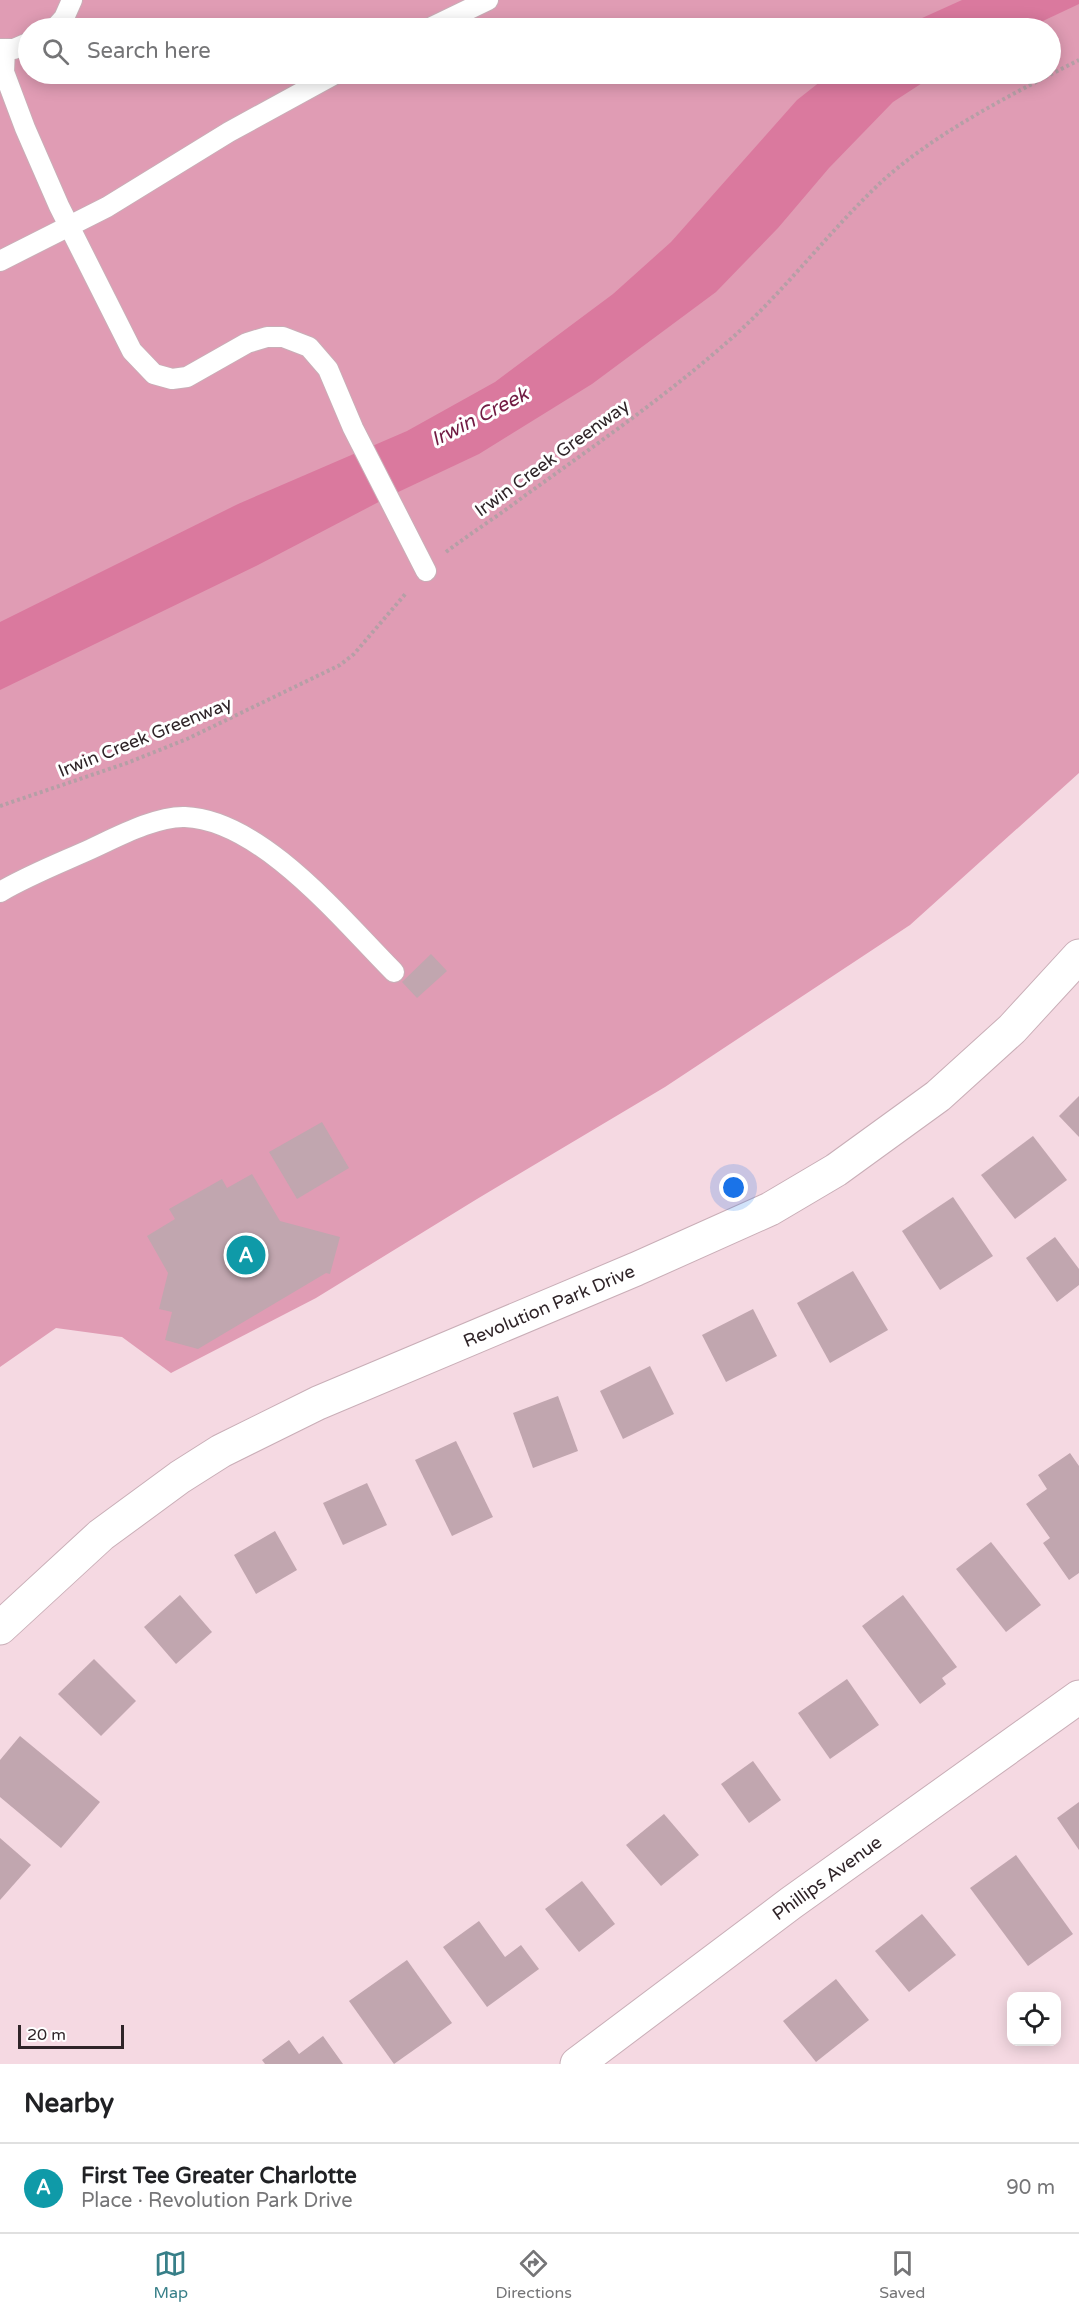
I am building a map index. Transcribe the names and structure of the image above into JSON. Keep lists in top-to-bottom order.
{
  "streets": {
    "street": ["Revolution Park Drive", "Phillips Avenue"],
    "path": ["Irwin Creek Greenway"]
  },
  "water": ["Irwin Creek"],
  "scale_bar": "20 m",
  "page": {
    "search": "Search here",
    "pins": "A",
    "scale": "20 m",
    "heading": "Nearby",
    "list": [
      {
        "mark": "A",
        "name": "First Tee Greater Charlotte",
        "note": "Place · Revolution Park Drive",
        "value": "90 m"
      }
    ],
    "nav": ["Map", "Directions", "Saved"]
  }
}
